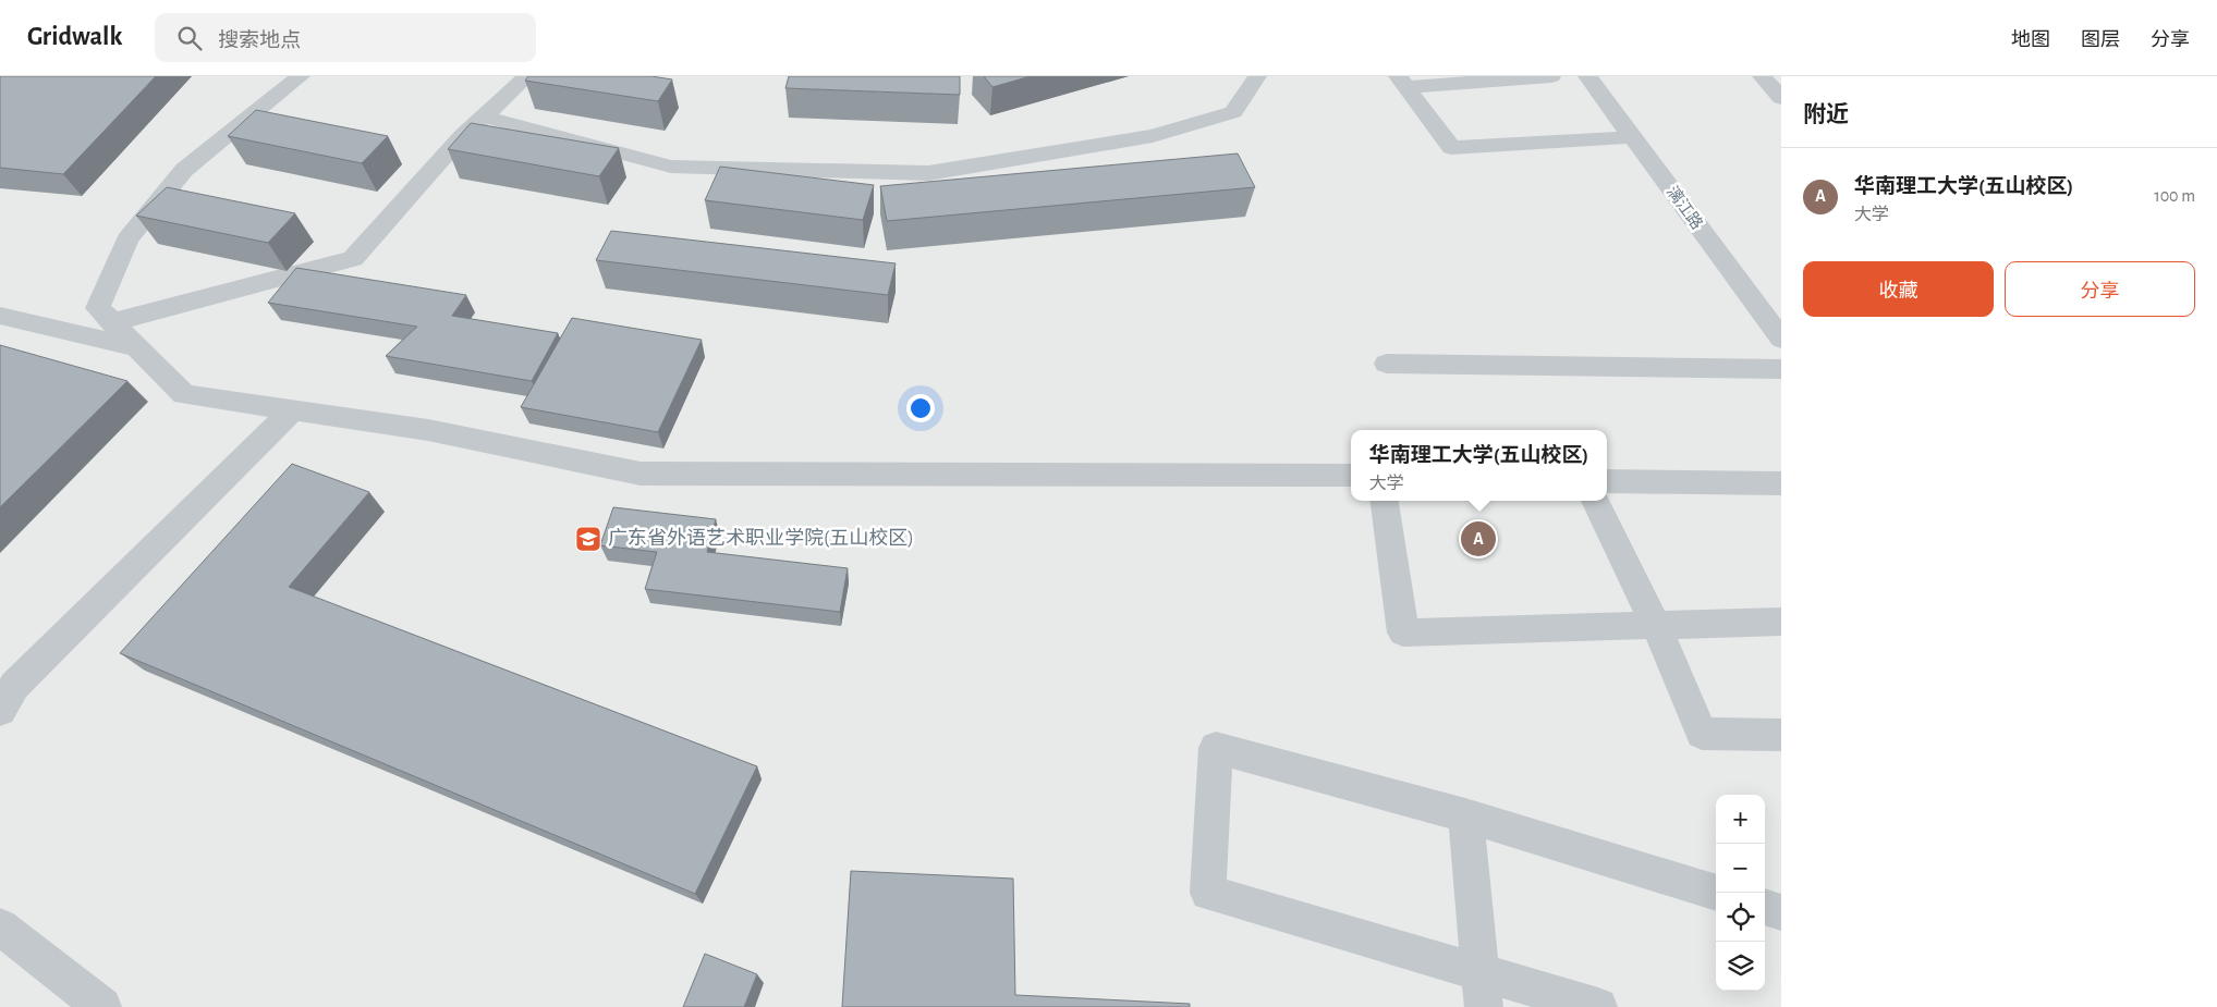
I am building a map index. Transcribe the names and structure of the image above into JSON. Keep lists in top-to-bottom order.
{
  "streets": {
    "street": ["漓江路"]
  },
  "places": {
    "school or university": ["广东省外语艺术职业学院(五山校区)"]
  },
  "page": {
    "header": "Gridwalk",
    "search": "搜索地点",
    "nav": ["地图", "图层", "分享"],
    "heading": "附近",
    "list": [
      {
        "mark": "A",
        "name": "华南理工大学(五山校区)",
        "note": "大学",
        "value": "100 m"
      }
    ],
    "buttons": ["收藏", "分享"],
    "popup": ["华南理工大学(五山校区)", "大学"],
    "pins": "A",
    "map_buttons": ["+", "−"]
  }
}
